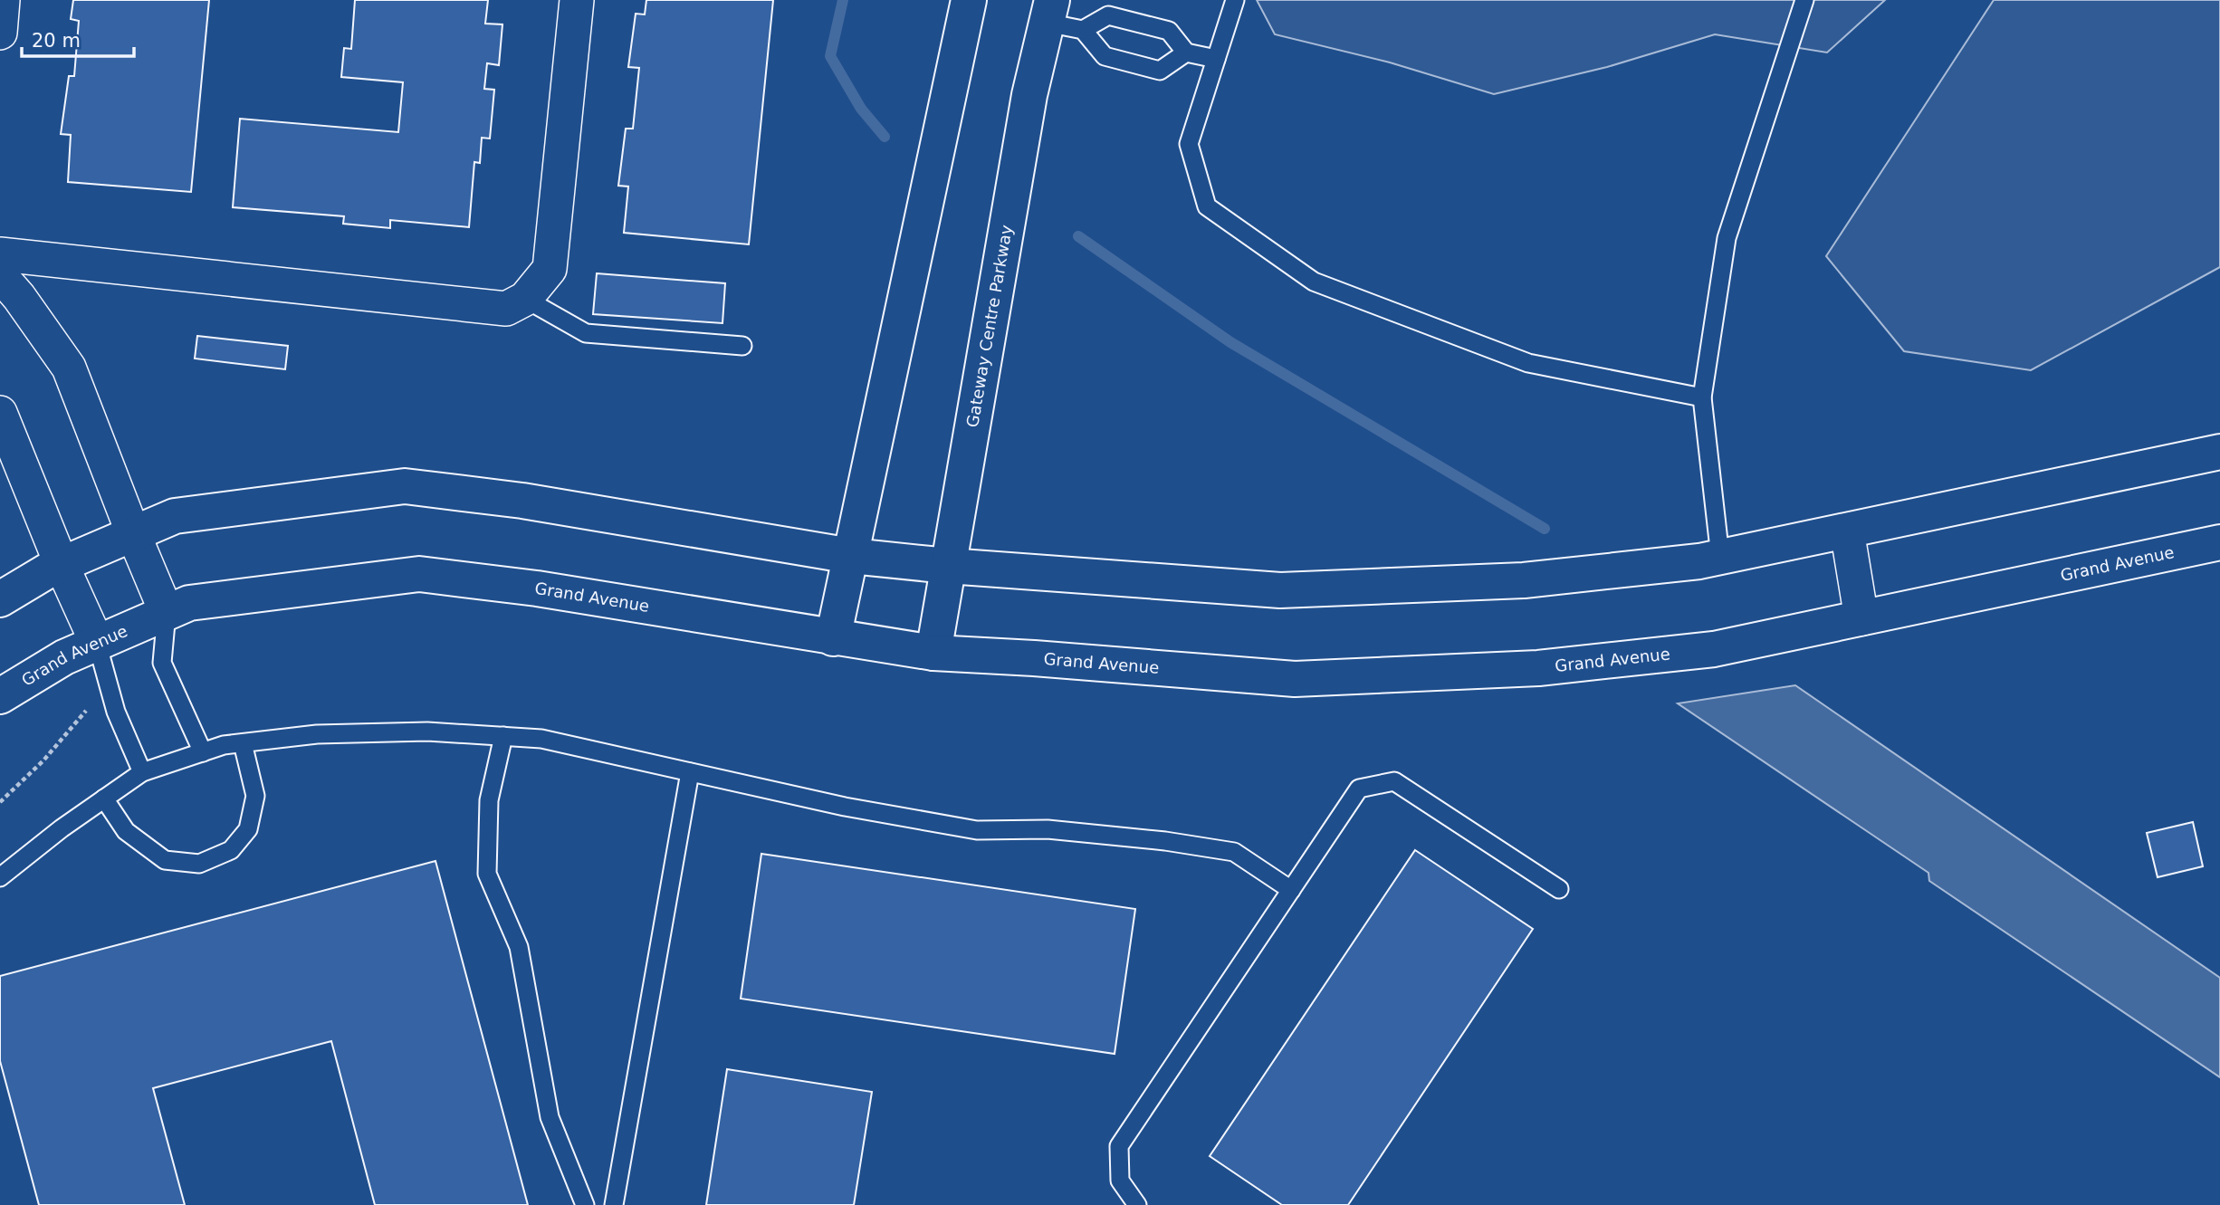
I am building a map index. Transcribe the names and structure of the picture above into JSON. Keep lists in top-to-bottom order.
{
  "streets": {
    "street": ["Gateway Centre Parkway", "Grand Avenue"]
  },
  "crossings": [
    ["Gateway Centre Parkway", "Grand Avenue"]
  ],
  "scale_bar": "20 m"
}
